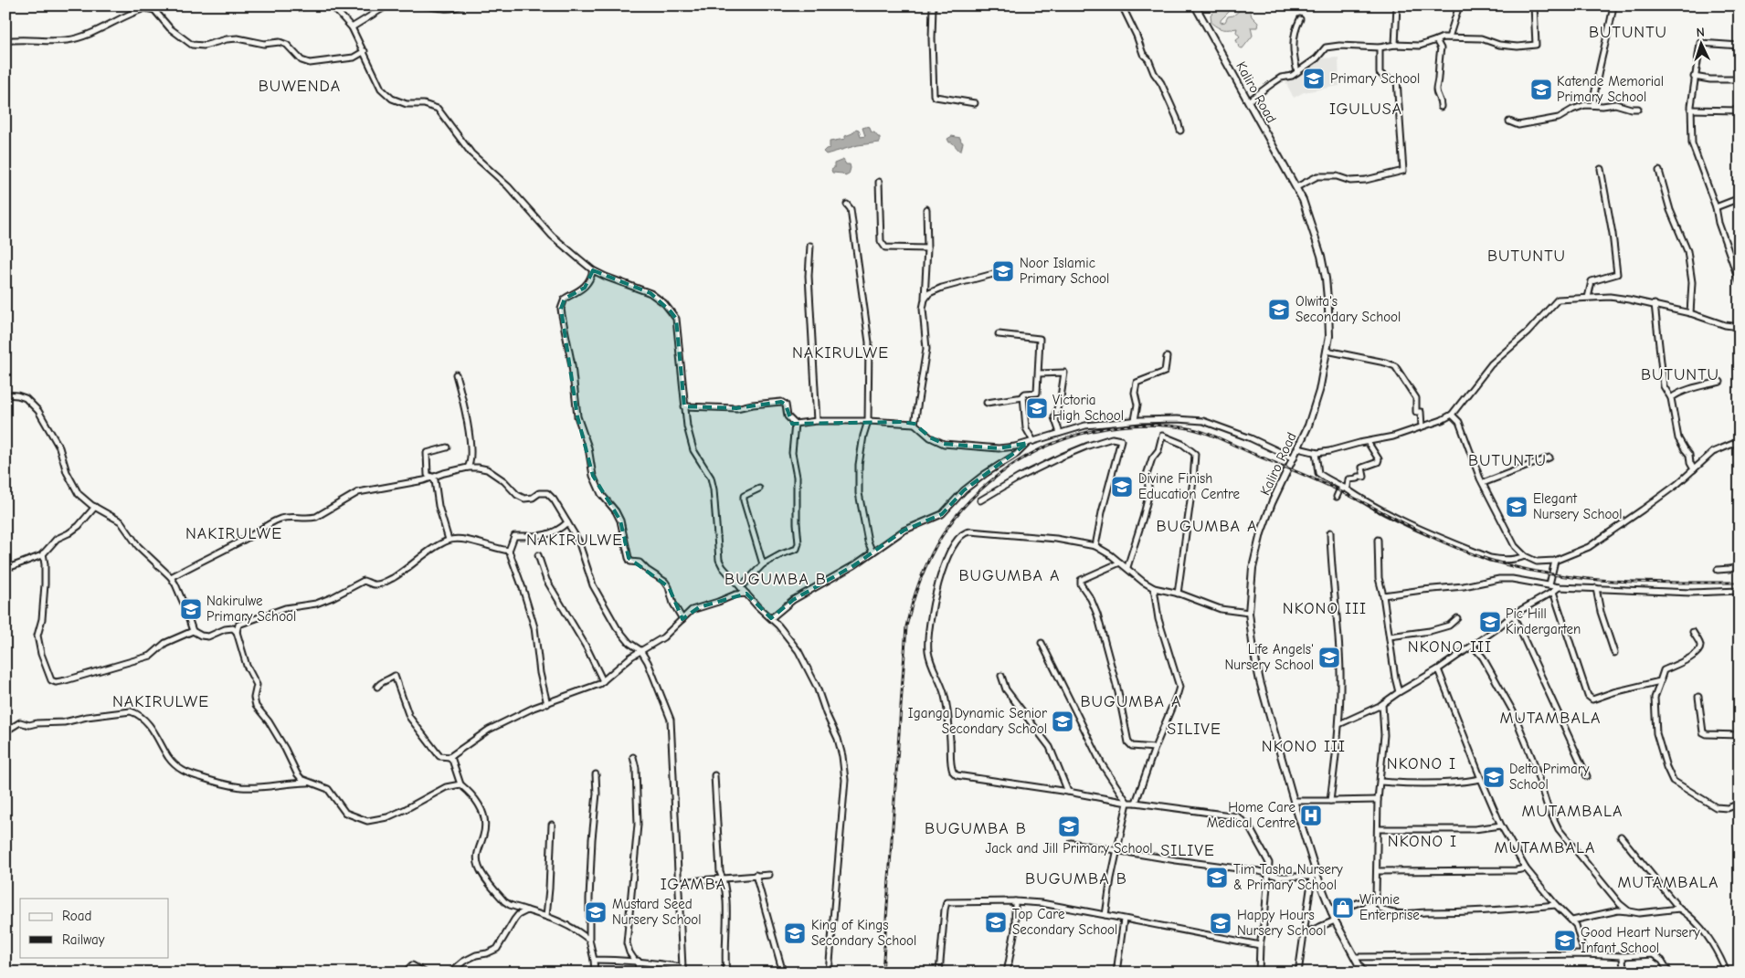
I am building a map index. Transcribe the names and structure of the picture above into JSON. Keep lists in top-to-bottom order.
{
  "streets": {
    "main road": ["Kaliro Road"]
  },
  "districts": [
    "BUTUNTU",
    "BUWENDA",
    "IGULUSA",
    "BUTUNTU",
    "NAKIRULWE",
    "BUTUNTU",
    "BUTUNTU",
    "BUGUMBA A",
    "NAKIRULWE",
    "NAKIRULWE",
    "BUGUMBA A",
    "BUGUMBA B",
    "NKONO III",
    "NKONO III",
    "NAKIRULWE",
    "BUGUMBA A",
    "MUTAMBALA",
    "SILIVE",
    "NKONO III",
    "NKONO I",
    "MUTAMBALA",
    "BUGUMBA B",
    "NKONO I",
    "MUTAMBALA",
    "SILIVE",
    "BUGUMBA B",
    "MUTAMBALA",
    "IGAMBA"
  ],
  "places": {
    "school or university": [
      "Primary School",
      "Katende Memorial Primary School",
      "Noor Islamic Primary School",
      "Olwita's Secondary School",
      "Victoria High School",
      "Divine Finish Education Centre",
      "Elegant Nursery School",
      "Nakirulwe Primary School",
      "Pic Hill Kindergarten",
      "Life Angels' Nursery School",
      "Iganga Dynamic Senior Secondary School",
      "Delta Primary School",
      "Jack and Jill Primary School",
      "Tim Tasha Nursery & Primary School",
      "Mustard Seed Nursery School",
      "Top Care Secondary School",
      "Happy Hours Nursery School",
      "King of Kings Secondary School",
      "Good Heart Nursery Infant School"
    ],
    "hospital": ["Home Care Medical Centre"],
    "shop": ["Winnie Enterprise"]
  },
  "legend": ["Road", "Railway"],
  "north": "top"
}
